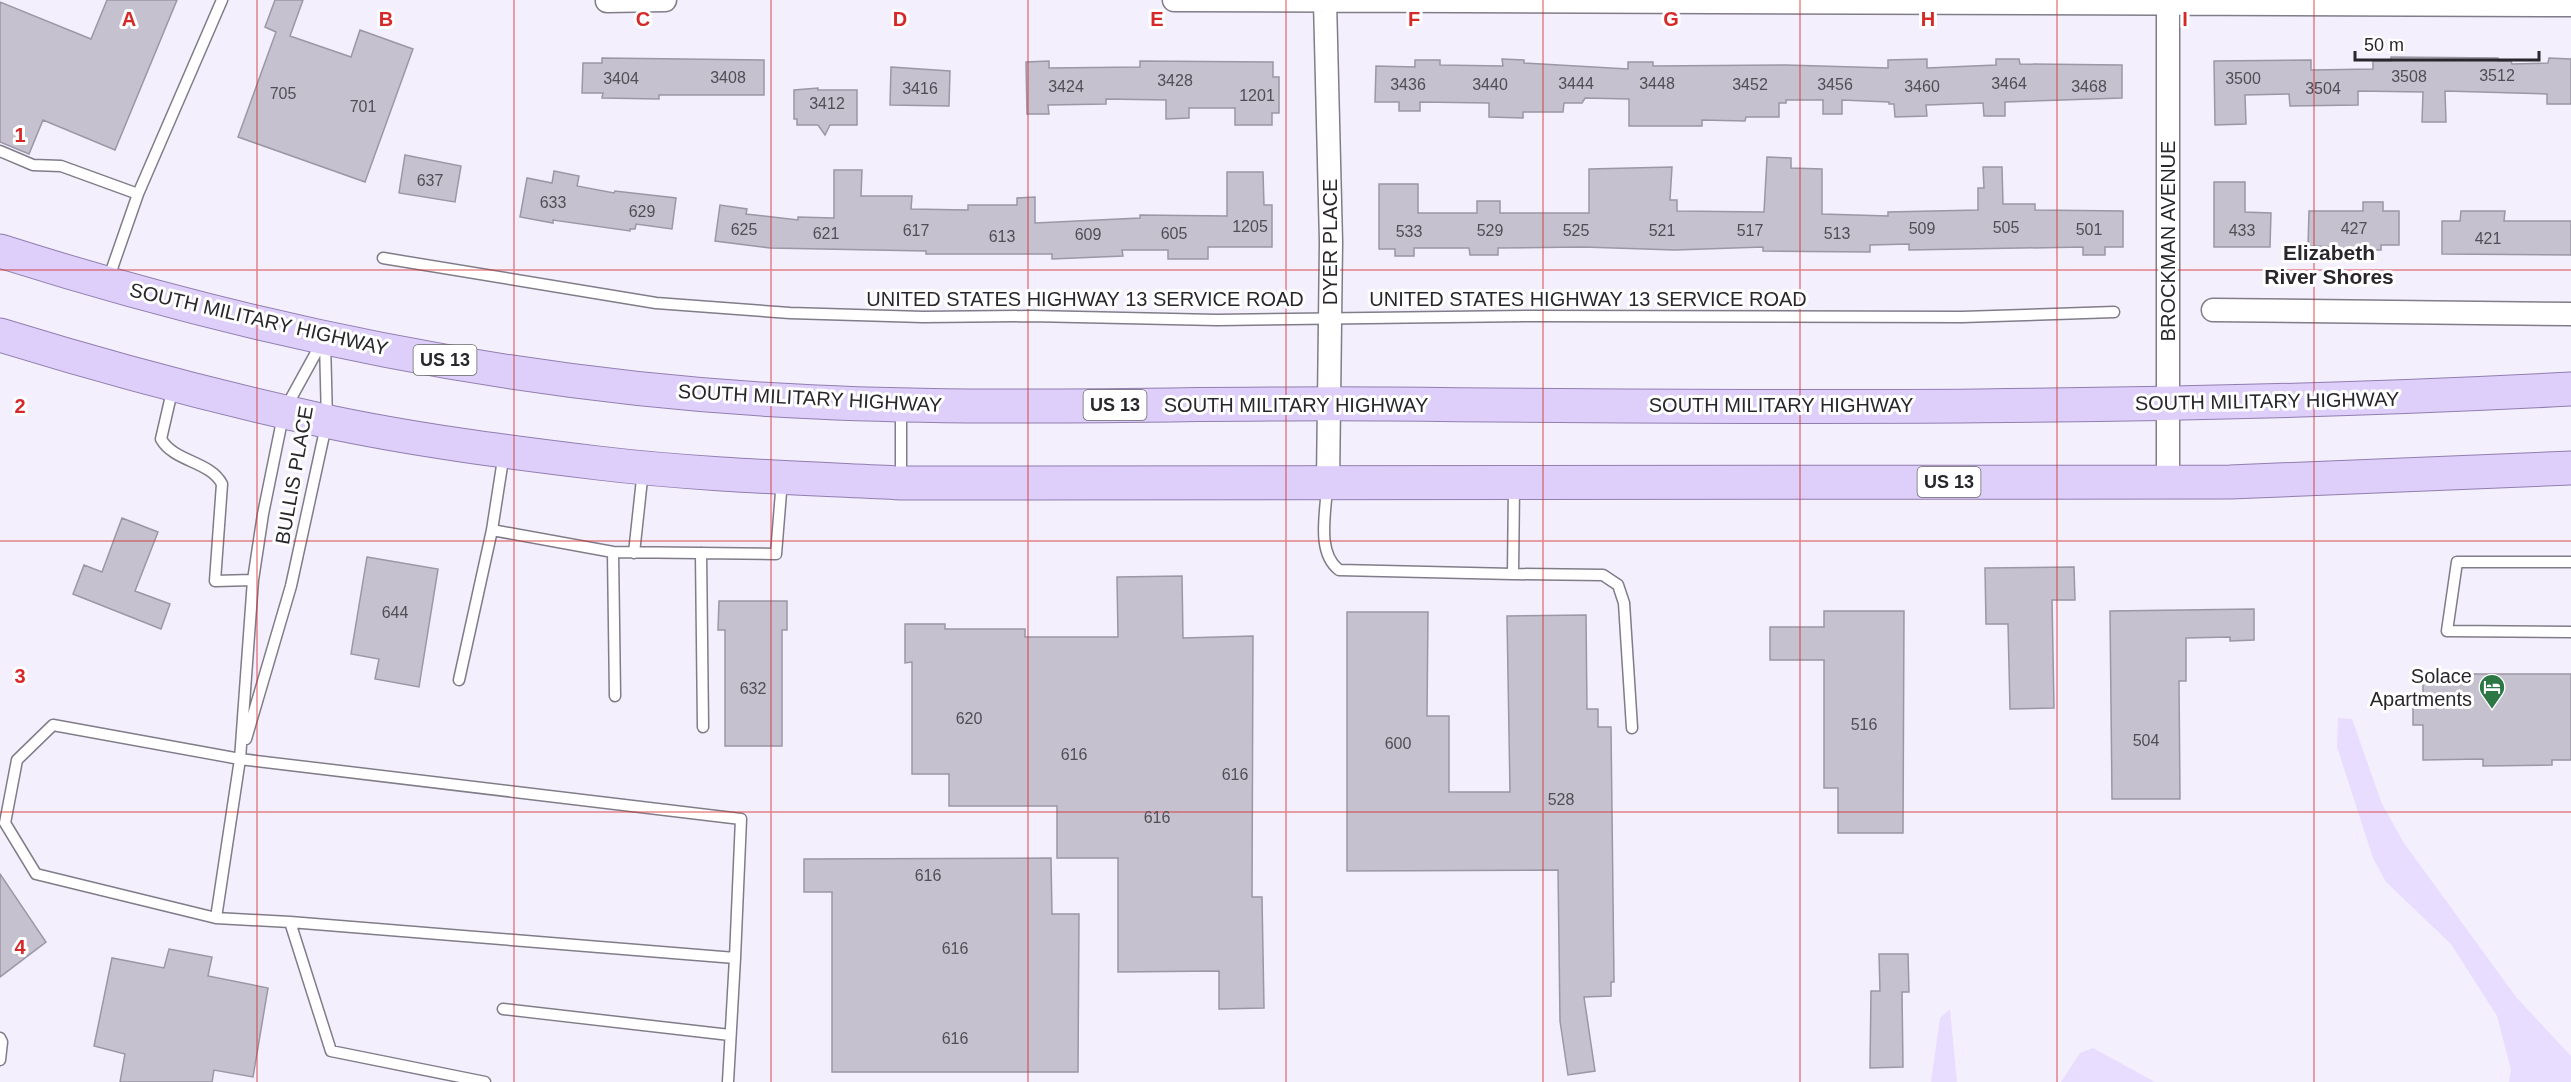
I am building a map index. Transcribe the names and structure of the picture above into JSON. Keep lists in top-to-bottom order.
{
  "streets": {
    "main road": ["SOUTH MILITARY HIGHWAY", "US 13"],
    "street": ["BROCKMAN AVENUE", "DYER PLACE"],
    "lane": ["UNITED STATES HIGHWAY 13 SERVICE ROAD", "BULLIS PLACE"]
  },
  "crossings": [
    ["BROCKMAN AVENUE", "SOUTH MILITARY HIGHWAY"],
    ["BROCKMAN AVENUE", "US 13"],
    ["DYER PLACE", "UNITED STATES HIGHWAY 13 SERVICE ROAD"],
    ["DYER PLACE", "SOUTH MILITARY HIGHWAY"],
    ["DYER PLACE", "US 13"],
    ["SOUTH MILITARY HIGHWAY", "BULLIS PLACE"],
    ["US 13", "BULLIS PLACE"]
  ],
  "districts": ["Elizabeth River Shores"],
  "places": {
    "hotel": ["Solace Apartments"]
  },
  "house_numbers": [
    "3512",
    "3508",
    "3408",
    "3404",
    "3500",
    "3428",
    "3444",
    "3448",
    "3464",
    "3436",
    "3440",
    "3452",
    "3456",
    "3424",
    "3460",
    "3468",
    "3416",
    "3504",
    "705",
    "1201",
    "3412",
    "701",
    "637",
    "633",
    "629",
    "1205",
    "505",
    "509",
    "427",
    "625",
    "501",
    "617",
    "529",
    "525",
    "521",
    "517",
    "433",
    "533",
    "621",
    "605",
    "513",
    "609",
    "613",
    "421",
    "644",
    "632",
    "620",
    "516",
    "504",
    "600",
    "616",
    "616",
    "528",
    "616",
    "616",
    "616",
    "616"
  ],
  "scale_bar": "50 m",
  "grid": {
    "columns": [
      "A",
      "B",
      "C",
      "D",
      "E",
      "F",
      "G",
      "H",
      "I"
    ],
    "rows": [
      "1",
      "2",
      "3",
      "4"
    ]
  }
}
